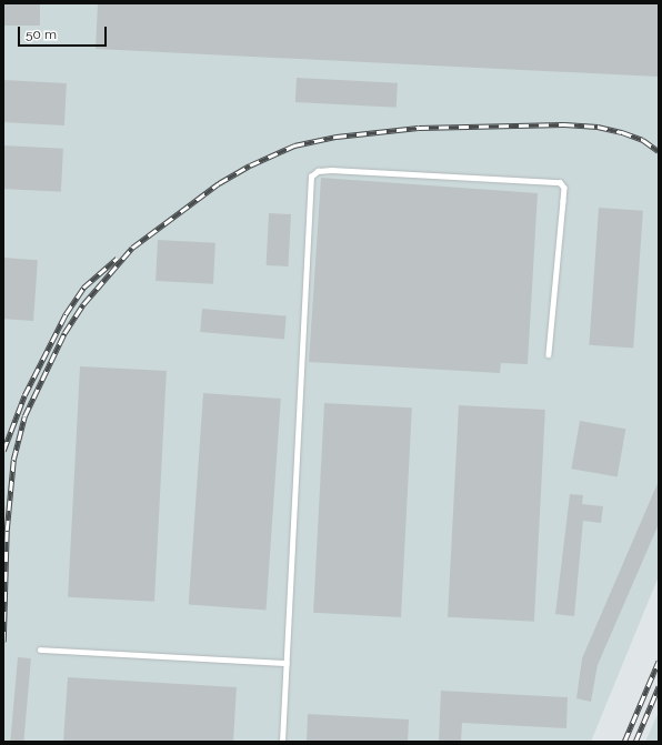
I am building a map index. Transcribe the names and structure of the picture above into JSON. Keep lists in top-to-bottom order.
{
  "scale_bar": "50 m"
}
